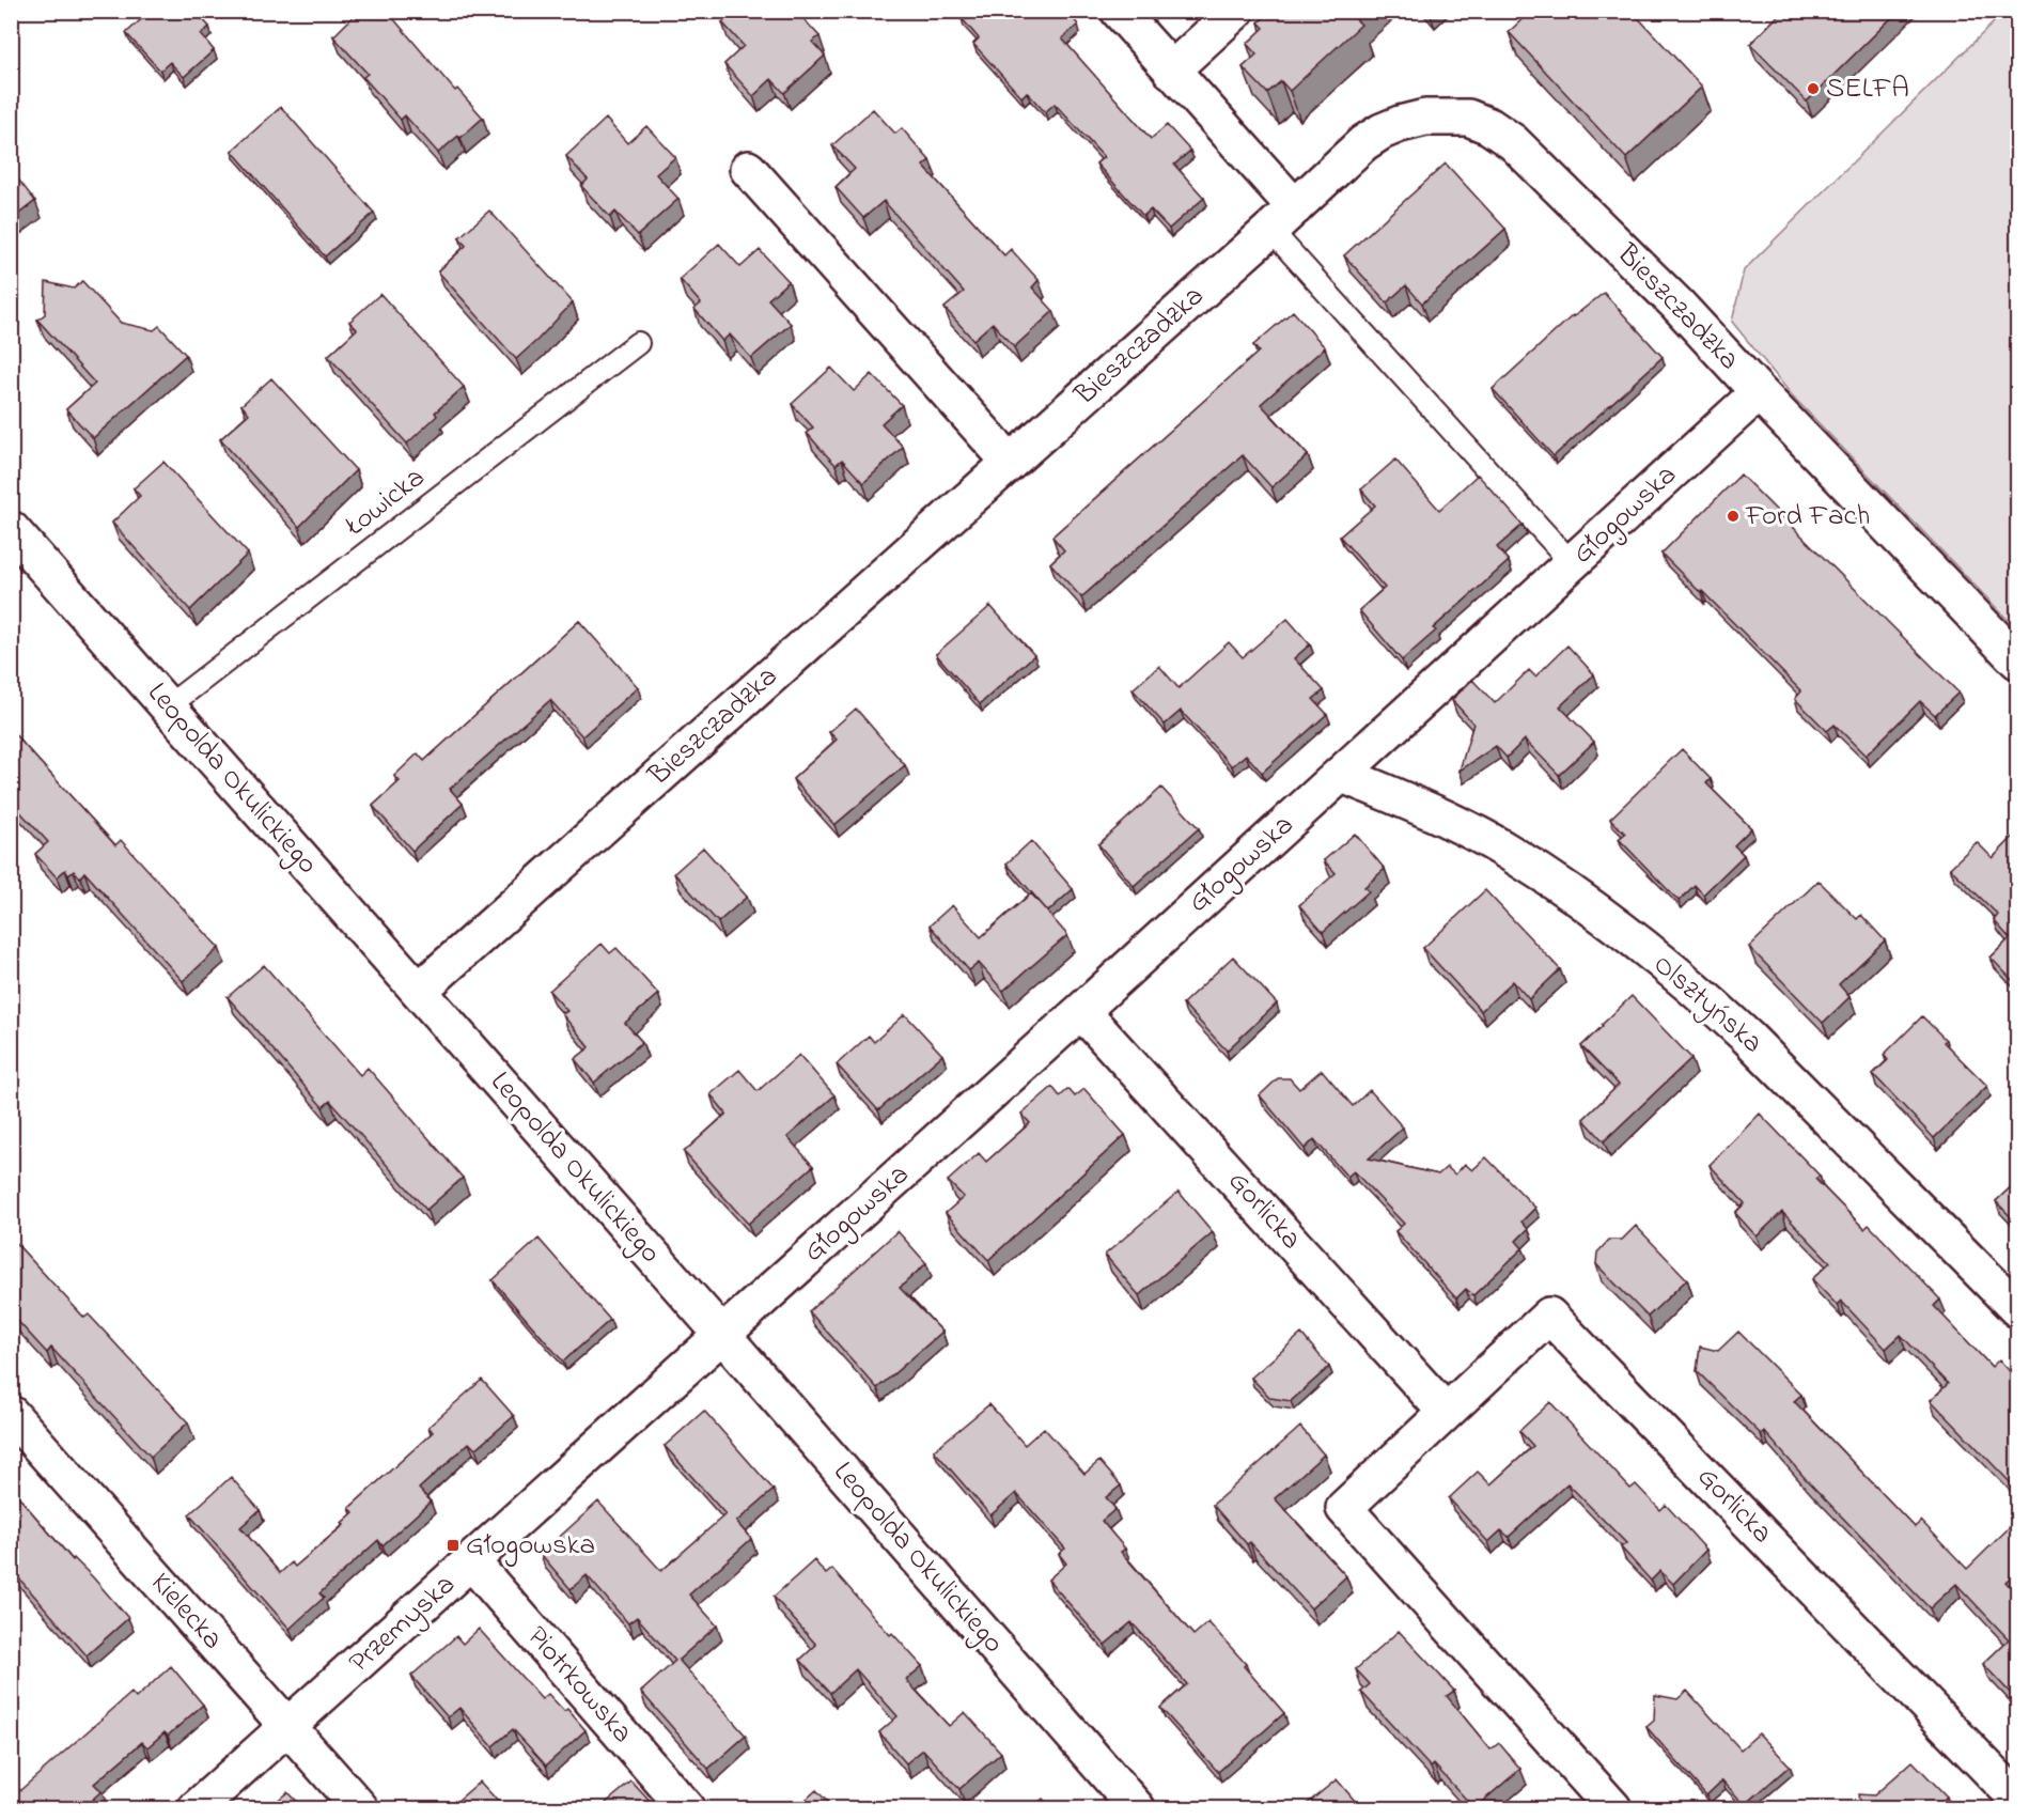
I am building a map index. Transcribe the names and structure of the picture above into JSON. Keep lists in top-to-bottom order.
{
  "streets": {
    "street": [
      "Bieszczadzka",
      "Głogowska",
      "Leopolda Okulickiego",
      "Olsztyńska",
      "Gorlicka",
      "Kielecka",
      "Przemyska",
      "Piotrkowska"
    ],
    "lane": ["Łowicka"]
  },
  "crossings": [
    ["Bieszczadzka", "Głogowska"],
    ["Bieszczadzka", "Leopolda Okulickiego"],
    ["Łowicka", "Leopolda Okulickiego"],
    ["Głogowska", "Leopolda Okulickiego"],
    ["Głogowska", "Olsztyńska"],
    ["Głogowska", "Gorlicka"],
    ["Głogowska", "Przemyska"],
    ["Leopolda Okulickiego", "Przemyska"],
    ["Kielecka", "Przemyska"],
    ["Przemyska", "Piotrkowska"]
  ],
  "places": {
    "other": ["SELFA", "Ford Fach"],
    "transit": ["Głogowska"]
  }
}
